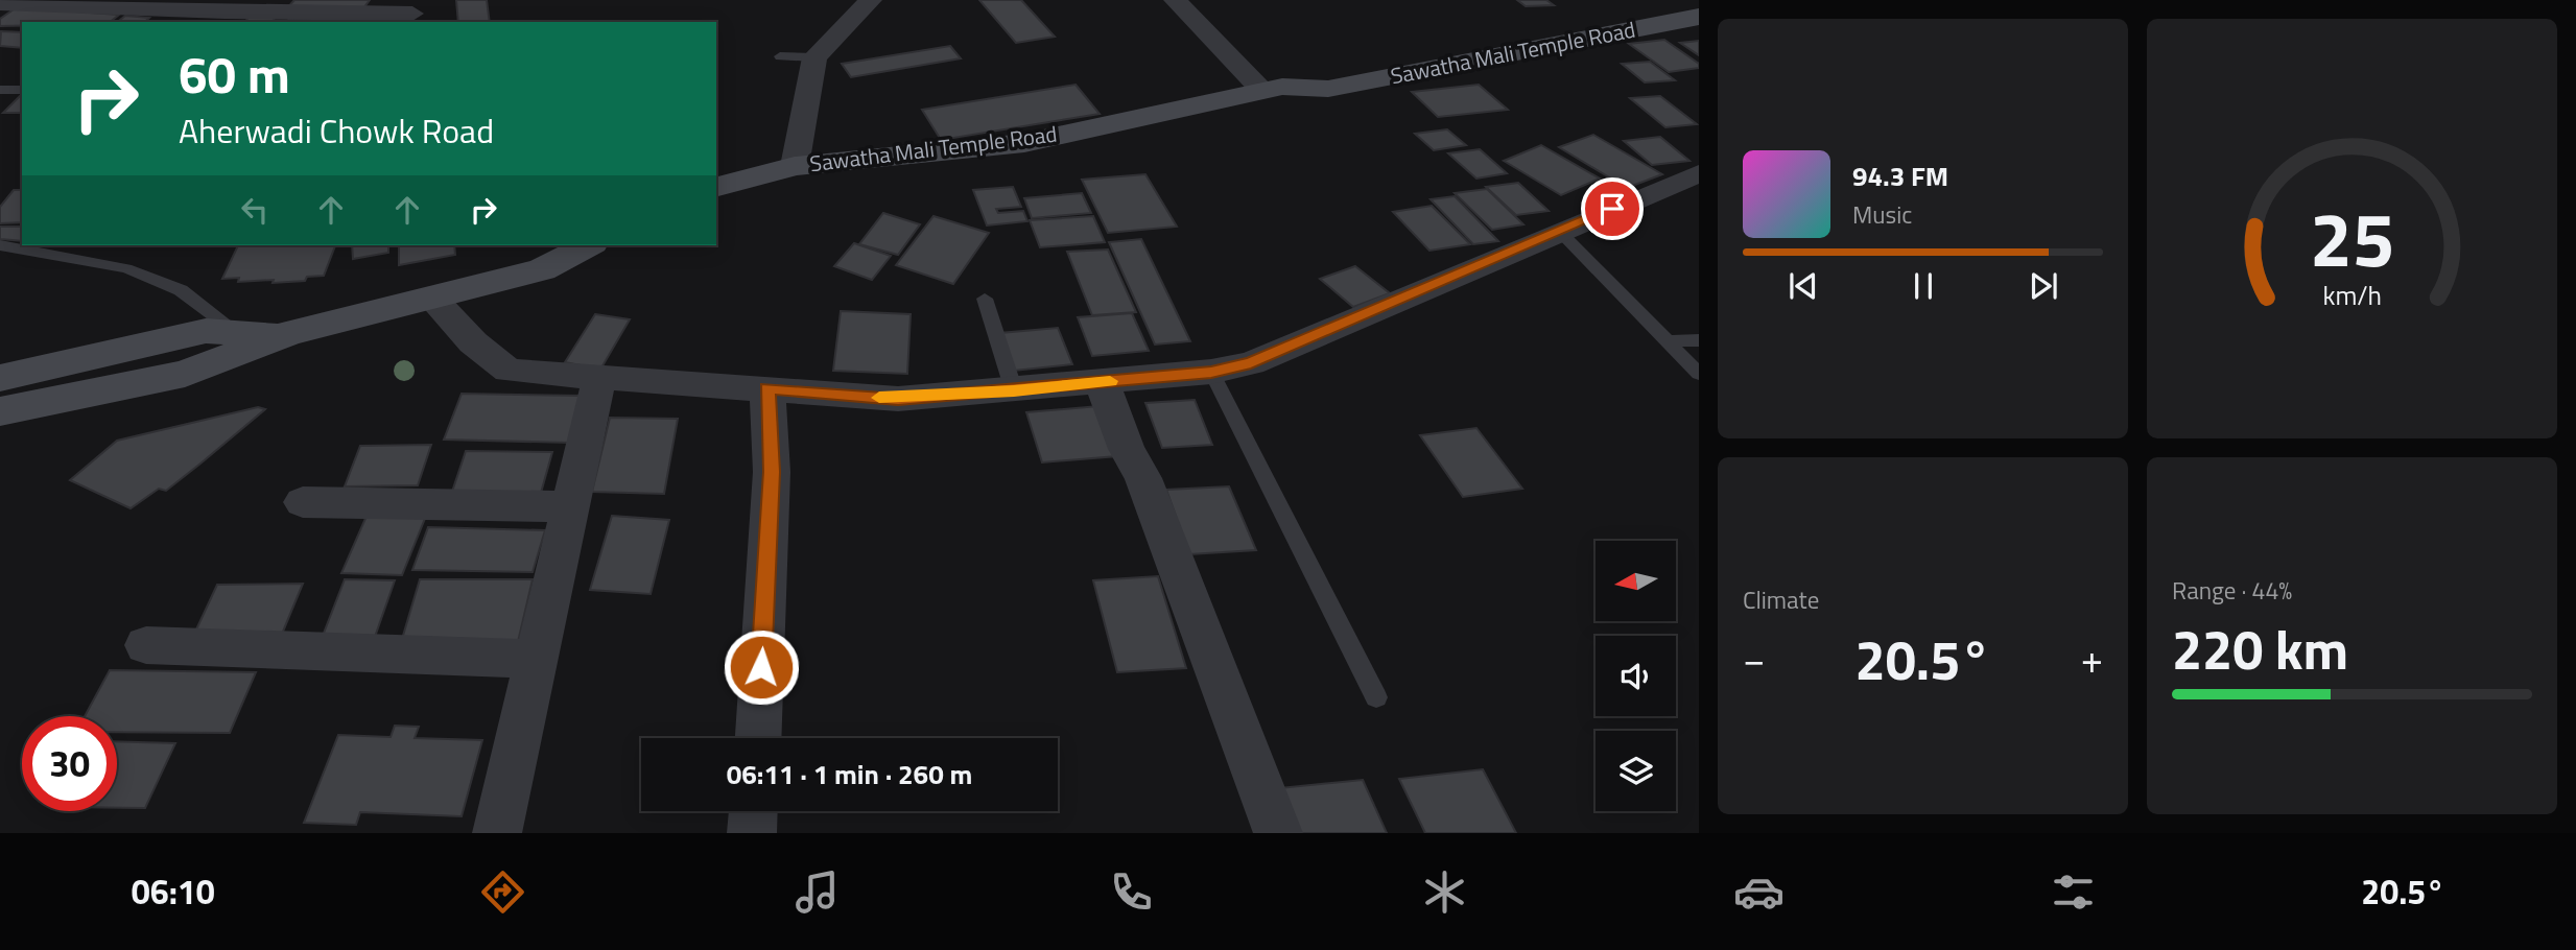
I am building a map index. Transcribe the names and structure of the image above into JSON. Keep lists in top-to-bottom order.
{
  "streets": {
    "street": ["Sawatha Mali Temple Road"]
  },
  "north": "left",
  "page": {
    "turn": ["60 m", "Aherwadi Chowk Road"],
    "song": ["94.3 FM", "Music"],
    "tile": [
      "Climate",
      ["Range · 44%", "220 km"]
    ],
    "heat": ["−", "20.5°", "+"],
    "limit": "30",
    "trip": "06:11 · 1 min · 260 m",
    "tabs": ["06:10", "20.5°"],
    "gauge": ["25", "km/h"]
  }
}
